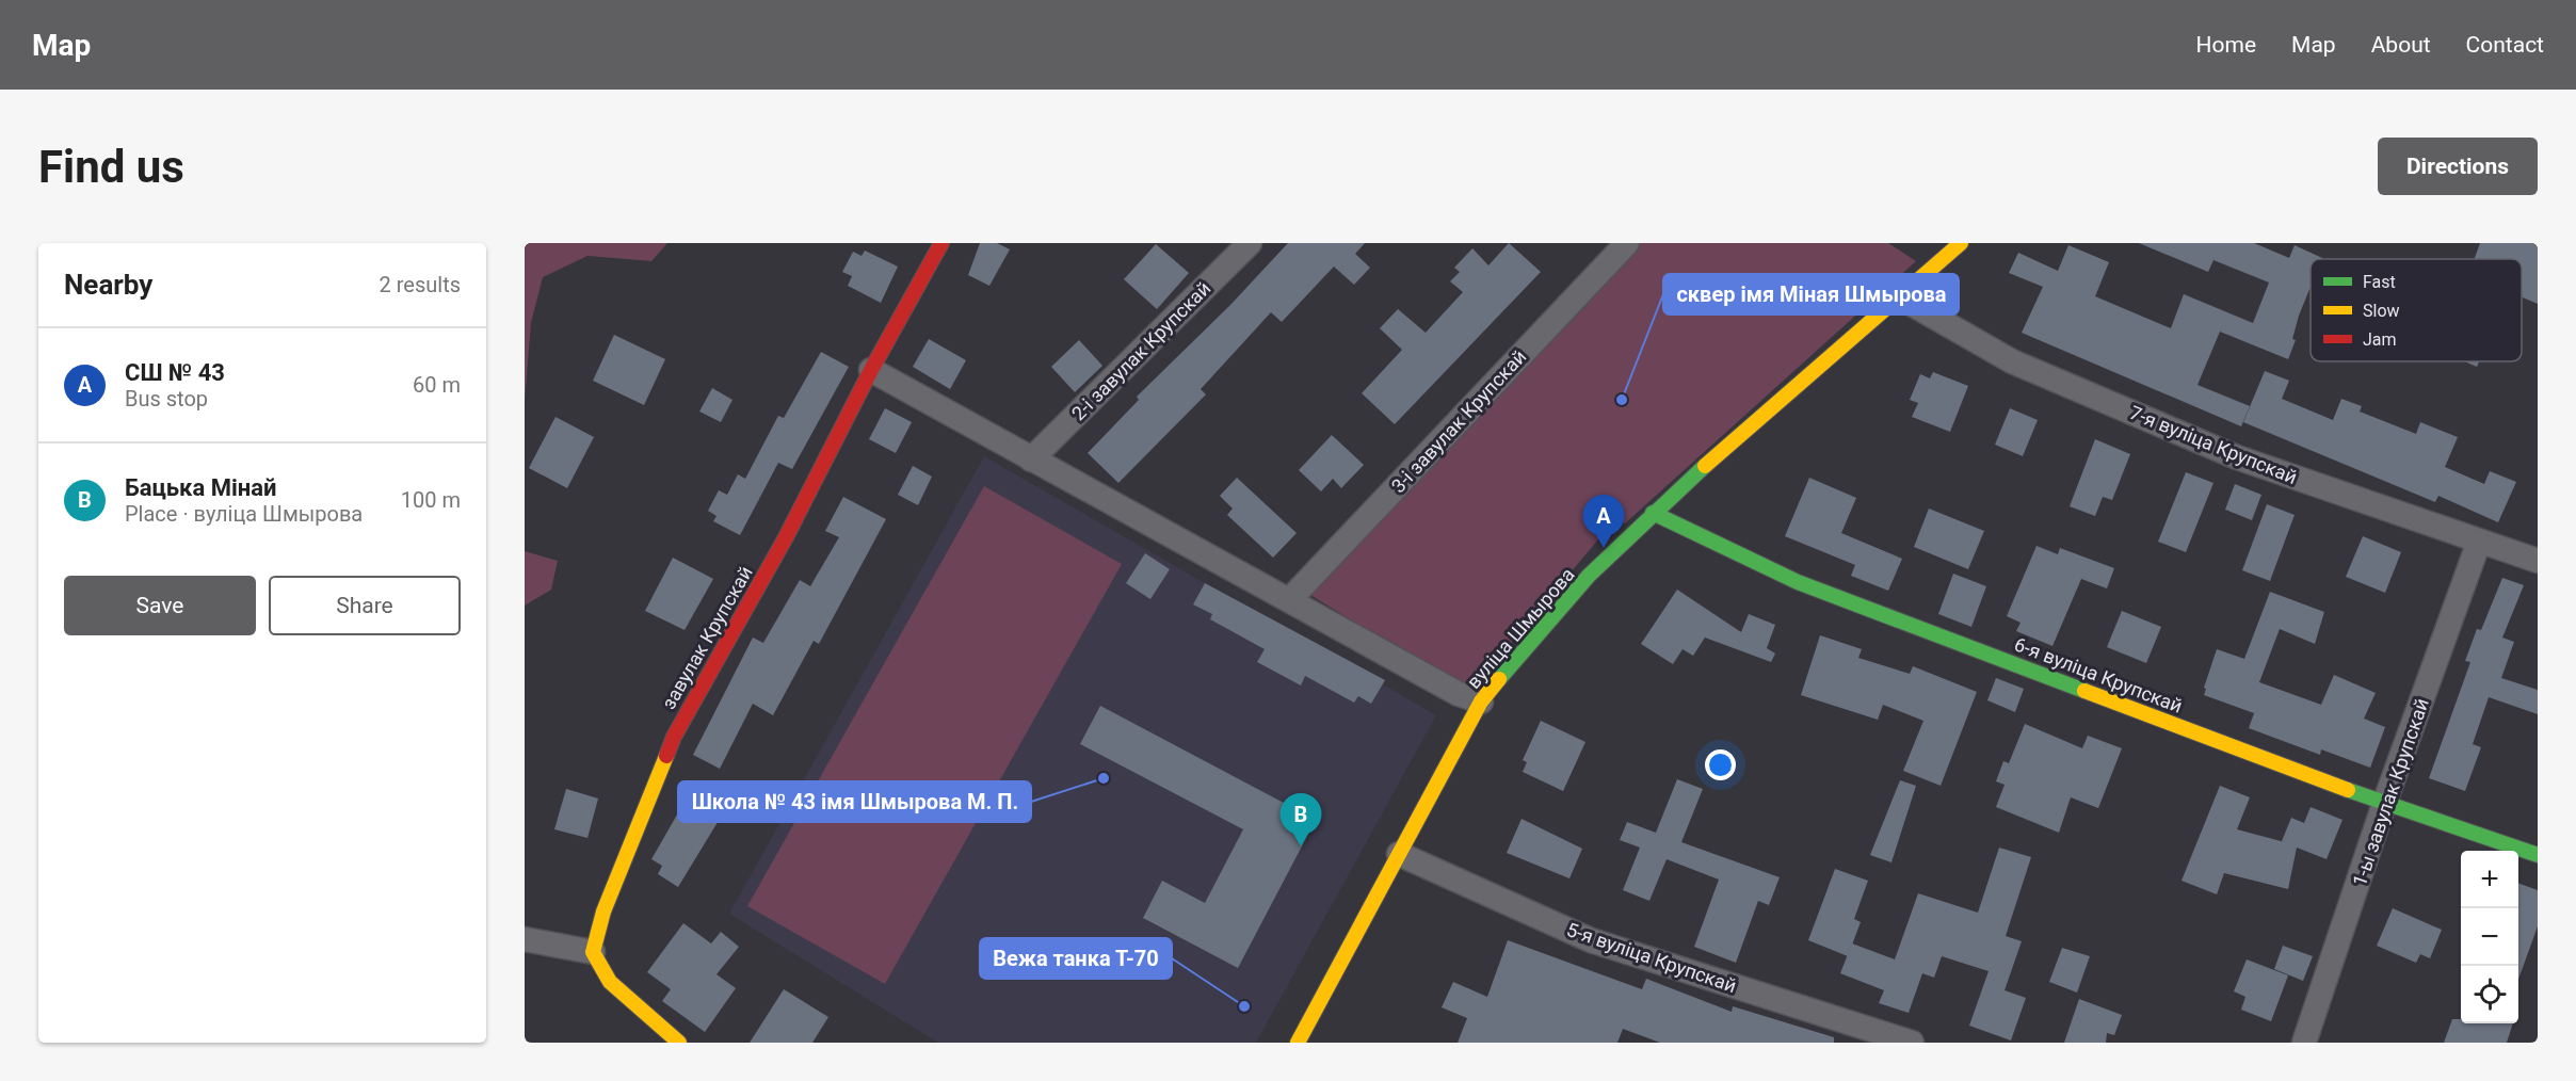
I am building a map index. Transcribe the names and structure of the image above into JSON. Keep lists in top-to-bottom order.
{
  "streets": {
    "street": [
      "2-і завулак Крупскай",
      "3-і завулак Крупскай",
      "7-я вуліца Крупскай",
      "вуліца Шмырова",
      "завулак Крупскай",
      "6-я вуліца Крупскай",
      "1-ы завулак Крупскай",
      "5-я вуліца Крупскай"
    ]
  },
  "crossings": [
    ["7-я вуліца Крупскай", "вуліца Шмырова"],
    ["7-я вуліца Крупскай", "1-ы завулак Крупскай"],
    ["вуліца Шмырова", "6-я вуліца Крупскай"],
    ["вуліца Шмырова", "5-я вуліца Крупскай"],
    ["6-я вуліца Крупскай", "1-ы завулак Крупскай"]
  ],
  "places": ["сквер імя Міная Шмырова", "Школа № 43 імя Шмырова М. П.", "Вежа танка Т-70"],
  "legend": ["Fast", "Slow", "Jam"],
  "page": {
    "header": "Map",
    "nav": [
      "Home",
      "Map",
      "About",
      "Contact"
    ],
    "buttons": [
      "Directions",
      ["Save", "Share"]
    ],
    "title": "Find us",
    "heading": ["Nearby", "2 results"],
    "list": [
      {
        "mark": "A",
        "name": "СШ № 43",
        "note": "Bus stop",
        "value": "60 m"
      },
      {
        "mark": "B",
        "name": "Бацька Мінай",
        "note": "Place · вуліца Шмырова",
        "value": "100 m"
      }
    ],
    "pins": ["A", "B"],
    "map_buttons": ["+", "−"]
  }
}
